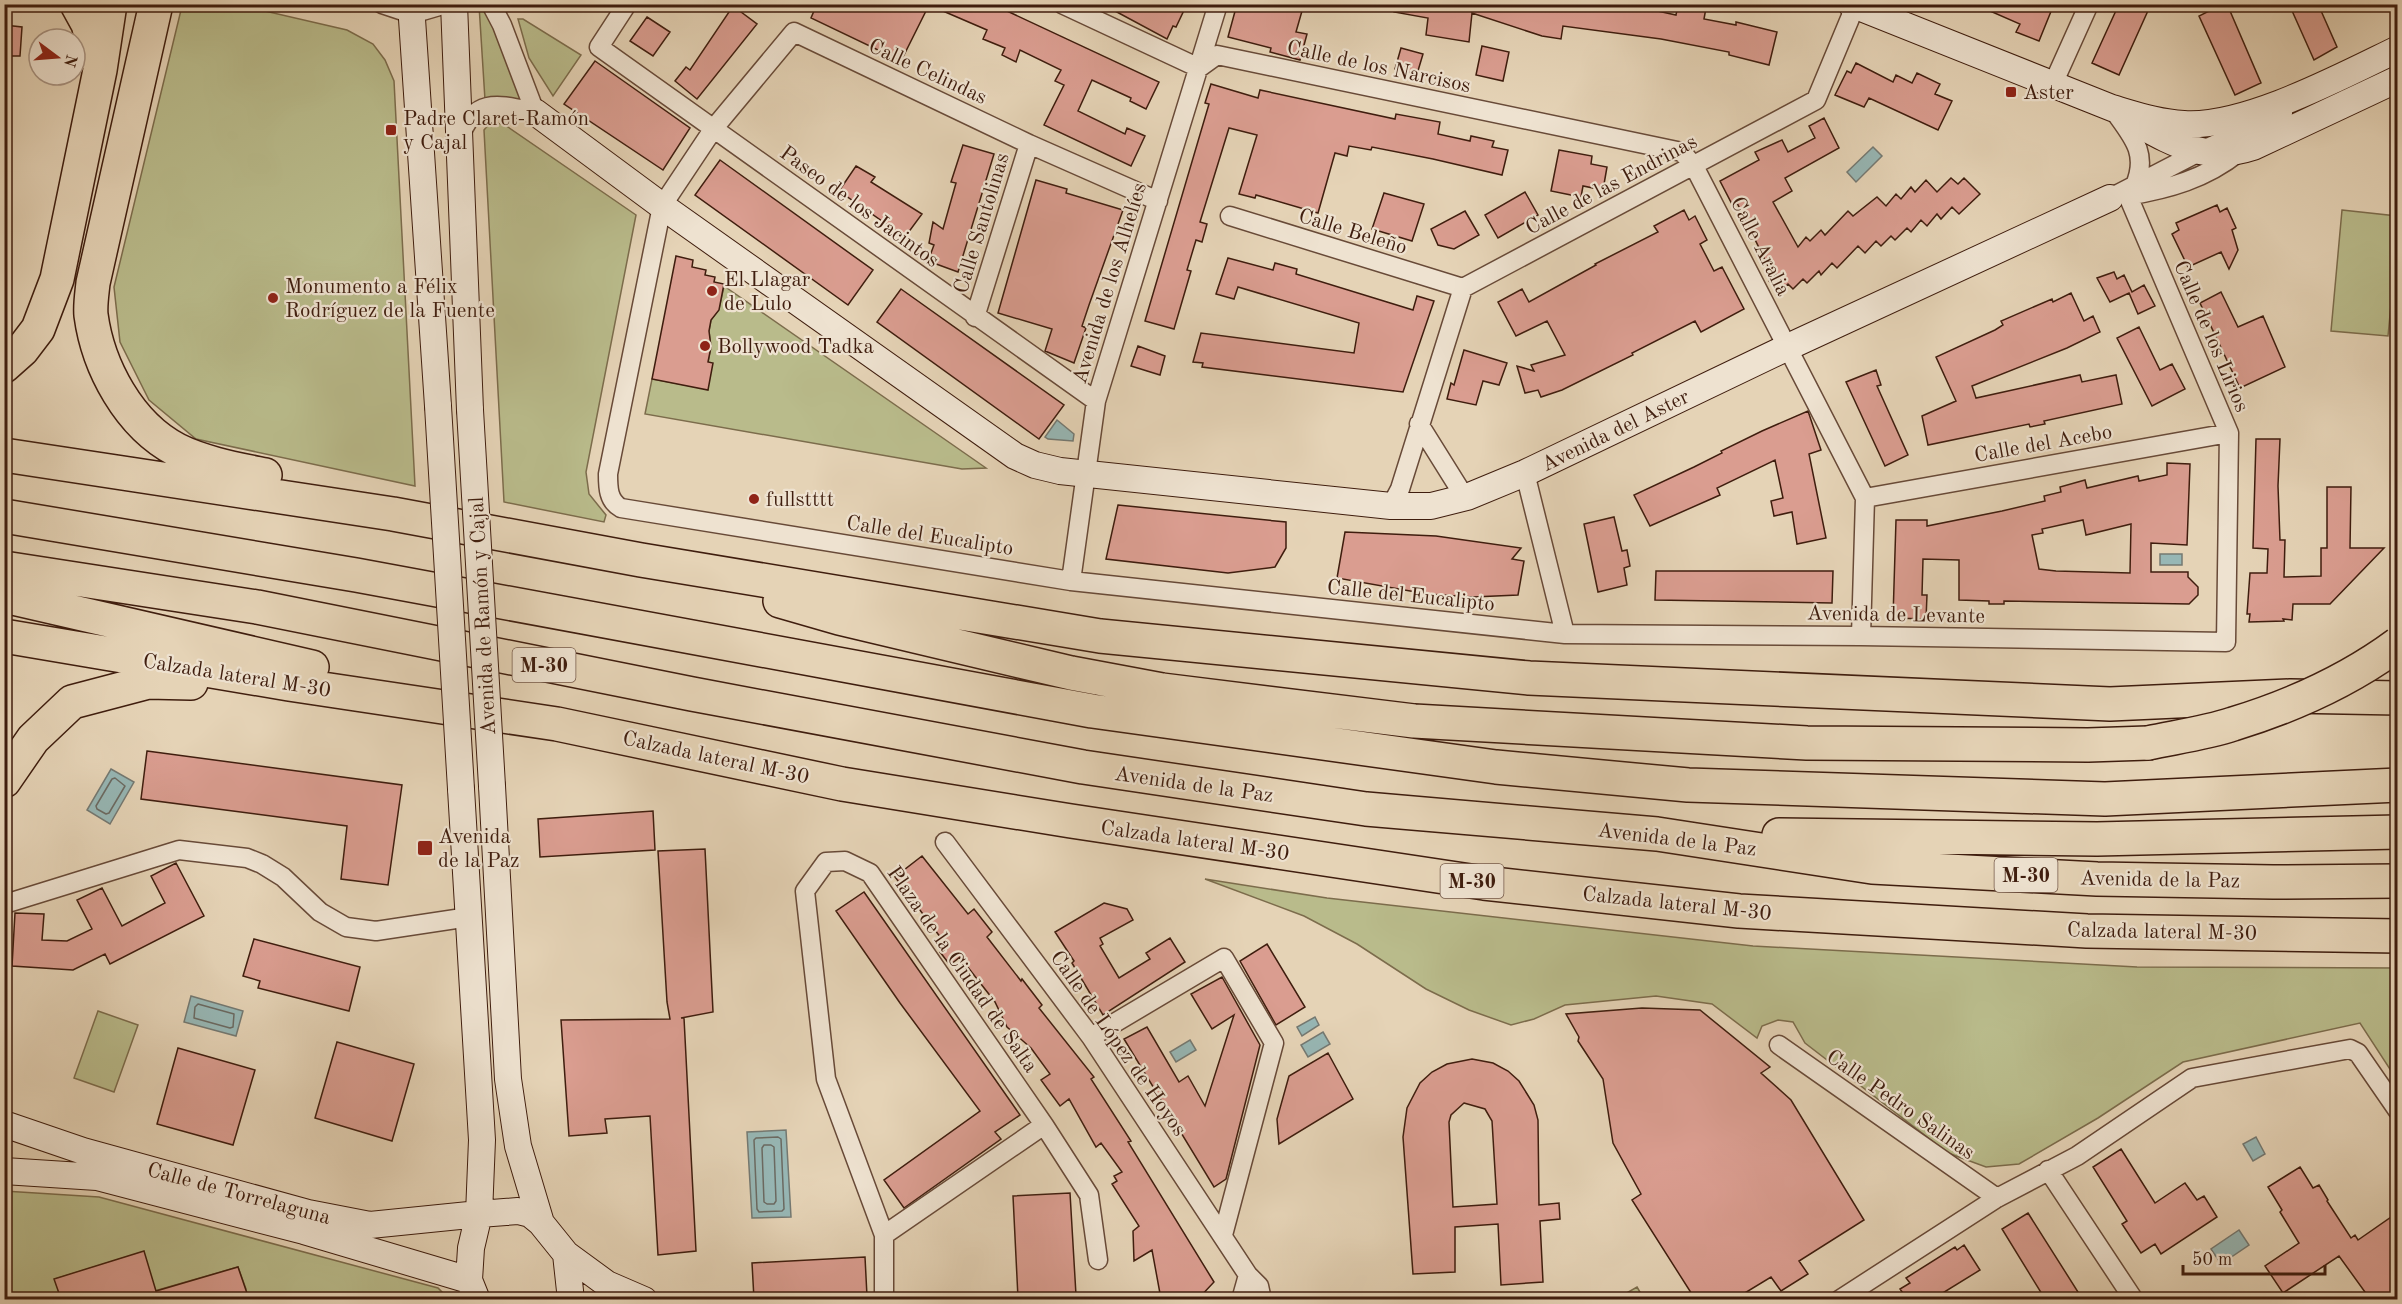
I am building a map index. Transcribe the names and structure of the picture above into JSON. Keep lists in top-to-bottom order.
{
  "streets": {
    "highway": ["M-30", "Calzada lateral M-30", "Avenida de la Paz"],
    "street": [
      "Calle de los Narcisos",
      "Calle Celindas",
      "Calle de las Endrinas",
      "Paseo de los Jacintos",
      "Calle Santolinas",
      "Calle Beleño",
      "Calle Aralia",
      "Avenida de los Alhelíes",
      "Calle de los Lirios",
      "Avenida del Aster",
      "Calle del Acebo",
      "Calle del Eucalipto",
      "Avenida de Levante",
      "Avenida de Ramón y Cajal",
      "Plaza de la Ciudad de Salta",
      "Calle de López de Hoyos",
      "Calle Pedro Salinas",
      "Calle de Torrelaguna"
    ]
  },
  "crossings": [
    ["Calle de los Narcisos", "Calle de las Endrinas"],
    ["Calle de los Narcisos", "Calle Aralia"],
    ["Calle de los Narcisos", "Avenida de los Alhelíes"],
    ["Calle Celindas", "Paseo de los Jacintos"],
    ["Calle Celindas", "Calle Santolinas"],
    ["Calle Celindas", "Avenida de los Alhelíes"],
    ["Calle Celindas", "Calle del Eucalipto"],
    ["Calle de las Endrinas", "Calle Beleño"],
    ["Calle de las Endrinas", "Calle Aralia"],
    ["Paseo de los Jacintos", "Calle Santolinas"],
    ["Paseo de los Jacintos", "Avenida de los Alhelíes"],
    ["Paseo de los Jacintos", "Calle del Eucalipto"],
    ["Calle Aralia", "Avenida del Aster"],
    ["Calle Aralia", "Calle del Acebo"],
    ["Avenida de los Alhelíes", "Avenida del Aster"],
    ["Avenida de los Alhelíes", "Calle del Eucalipto"],
    ["Calle de los Lirios", "Avenida del Aster"],
    ["Calle de los Lirios", "Calle del Acebo"],
    ["Calle de los Lirios", "Avenida de Levante"],
    ["Avenida del Aster", "Calle del Eucalipto"],
    ["Calle del Eucalipto", "Avenida de Levante"],
    ["Avenida de Ramón y Cajal", "Calle de Torrelaguna"],
    ["M-30", "Calzada lateral M-30"]
  ],
  "places": {
    "transit": ["Aster", "Padre Claret-Ramón y Cajal", "Avenida de la Paz"],
    "other": [
      "El Llagar de Lulo",
      "Monumento a Félix Rodríguez de la Fuente",
      "Bollywood Tadka",
      "fullstttt"
    ]
  },
  "scale_bar": "50 m",
  "north": "right"
}
